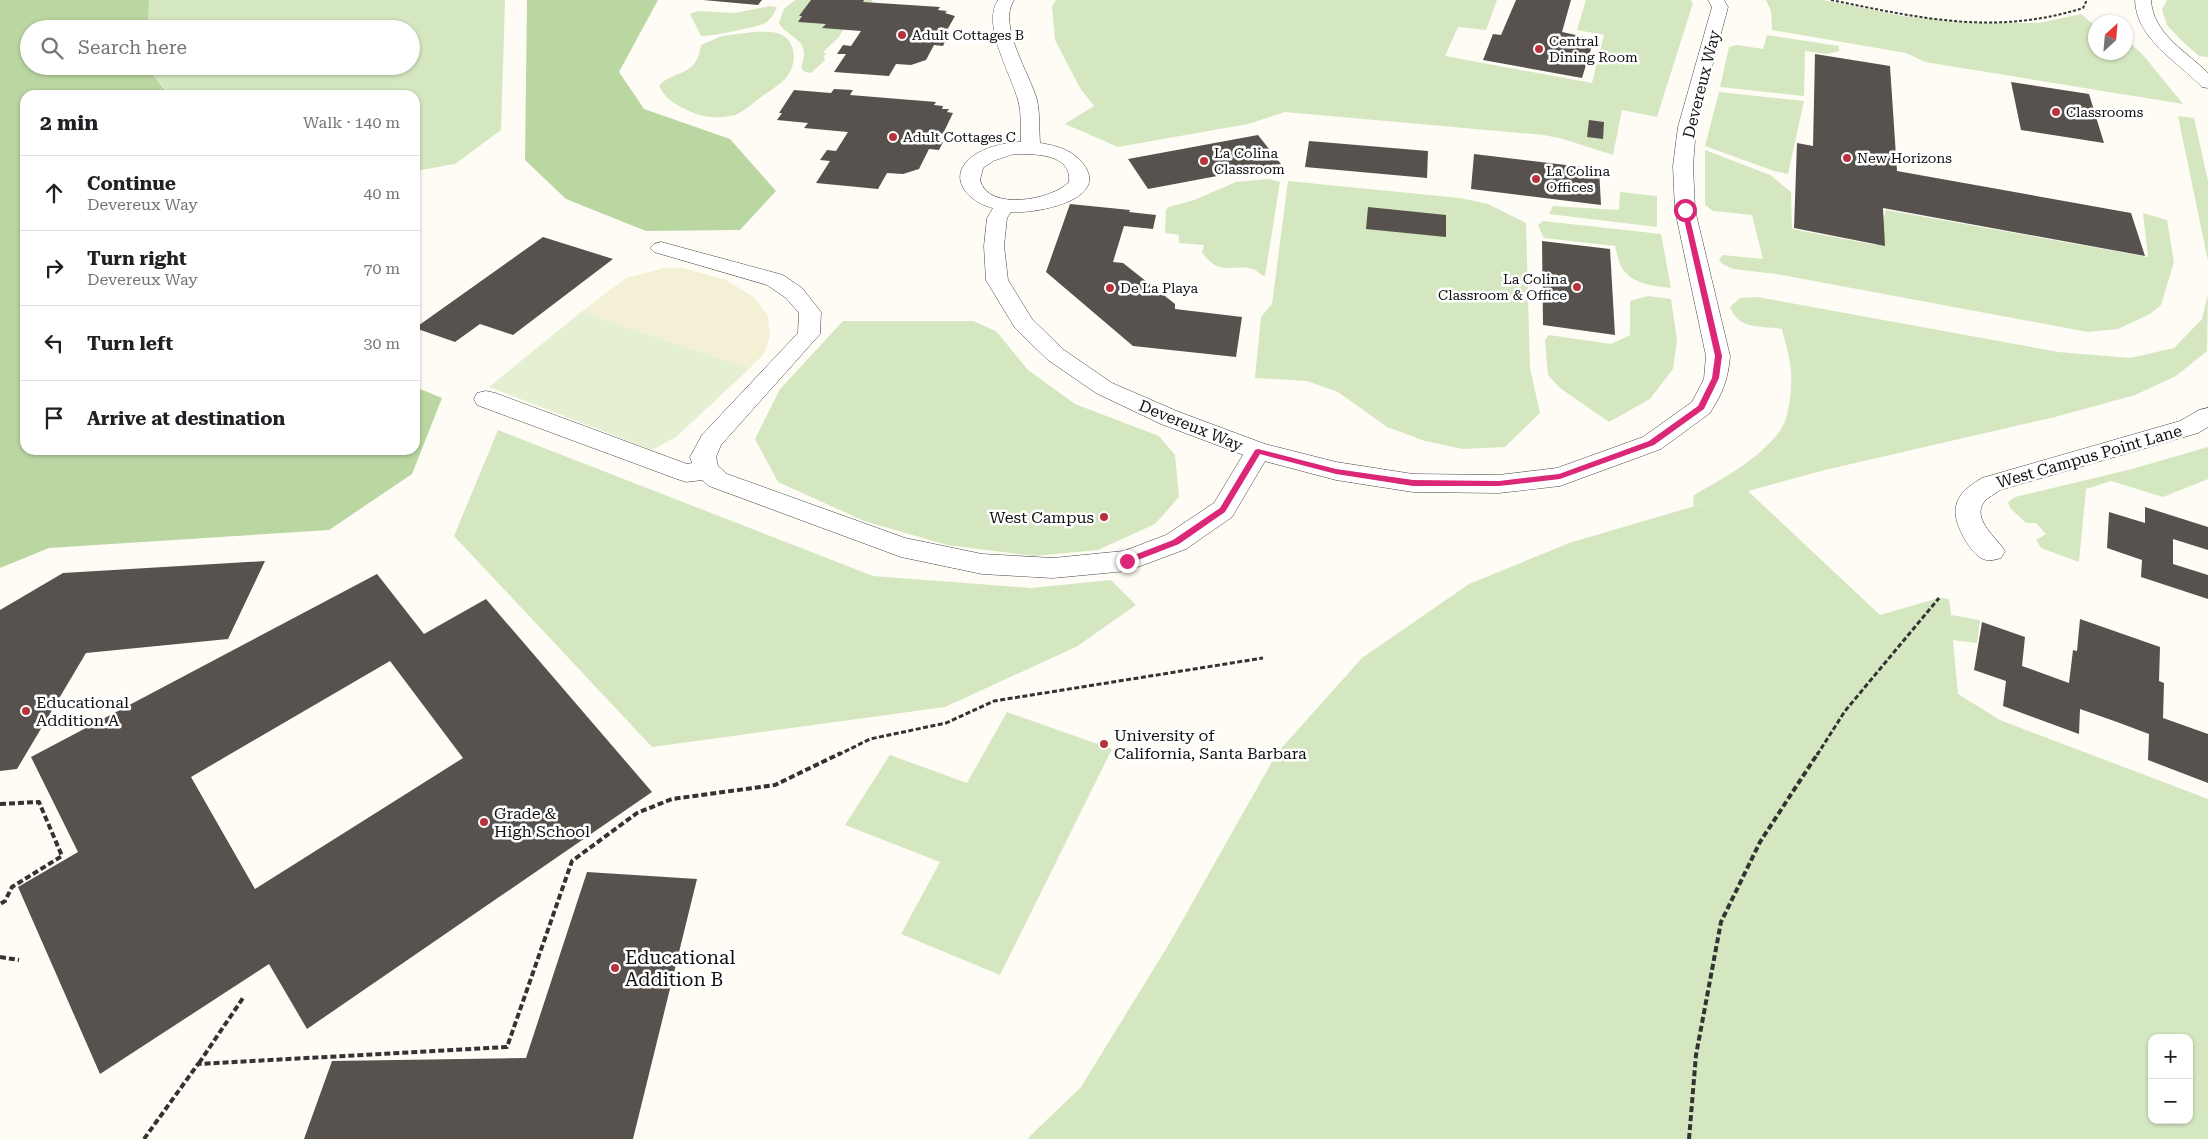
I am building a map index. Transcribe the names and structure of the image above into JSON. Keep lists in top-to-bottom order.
{
  "streets": {
    "street": ["Devereux Way", "West Campus Point Lane"]
  },
  "places": [
    "Adult Cottages B",
    "Central Dining Room",
    "Classrooms",
    "Adult Cottages C",
    "New Horizons",
    "La Colina Classroom",
    "La Colina Offices",
    "La Colina Classroom & Office",
    "De La Playa",
    "West Campus",
    "Educational Addition A",
    "University of California, Santa Barbara",
    "Grade & High School",
    "Educational Addition B"
  ],
  "north": "top right",
  "page": {
    "search": "Search here",
    "heading": ["2 min", "Walk · 140 m"],
    "list": [
      ["Continue", "Devereux Way", "40 m"],
      ["Turn right", "Devereux Way", "70 m"],
      ["Turn left", "30 m"],
      "Arrive at destination"
    ],
    "map_buttons": ["+", "−"]
  }
}
